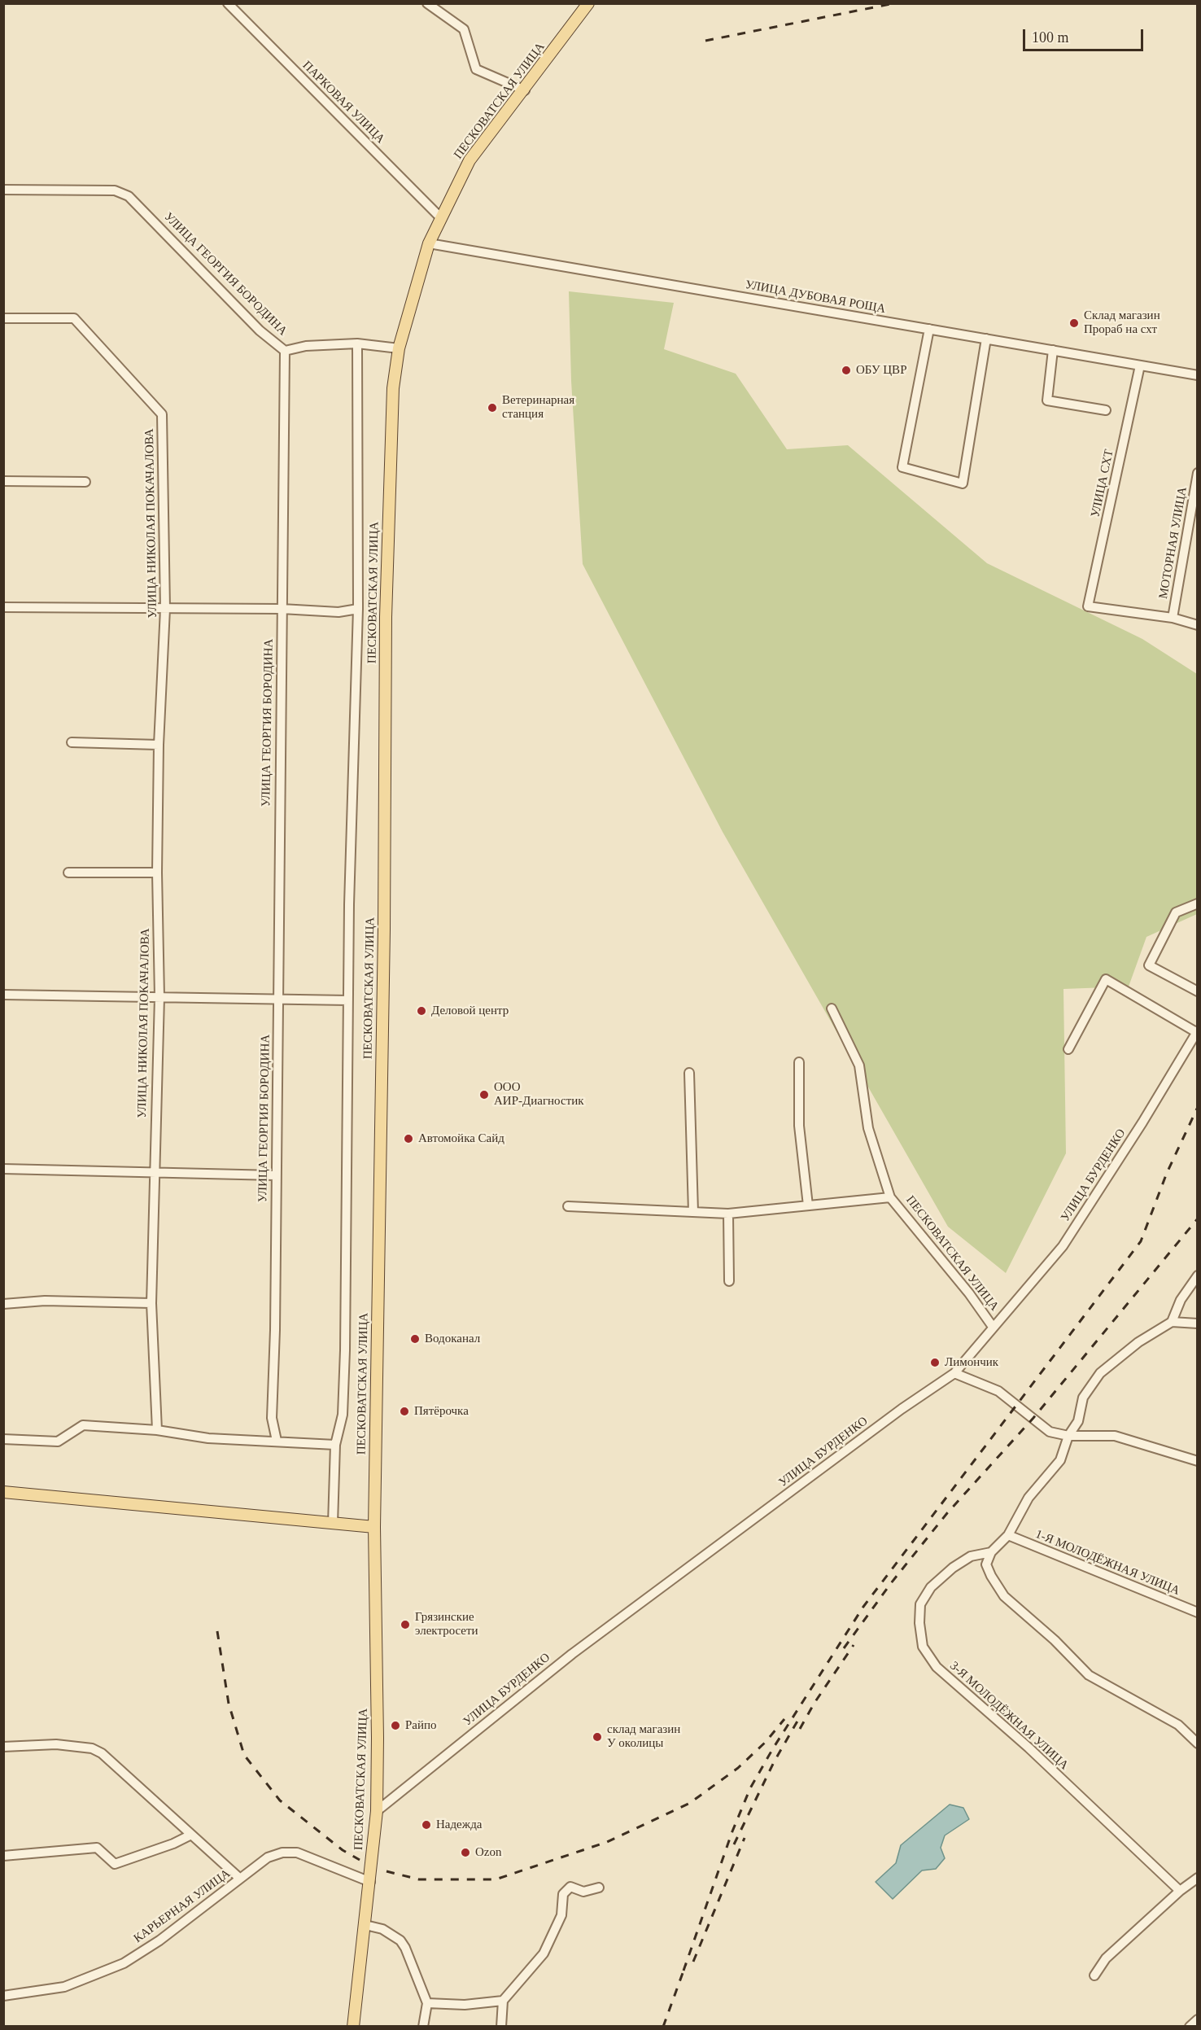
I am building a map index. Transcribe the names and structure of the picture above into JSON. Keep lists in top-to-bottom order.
{
  "streets": {
    "main road": ["ПЕСКОВАТСКАЯ УЛИЦА"],
    "street": [
      "ПАРКОВАЯ УЛИЦА",
      "УЛИЦА ГЕОРГИЯ БОРОДИНА",
      "УЛИЦА ДУБОВАЯ РОЩА",
      "УЛИЦА СХТ",
      "УЛИЦА НИКОЛАЯ ПОКАЧАЛОВА",
      "МОТОРНАЯ УЛИЦА",
      "УЛИЦА БУРДЕНКО",
      "1-Я МОЛОДЁЖНАЯ УЛИЦА",
      "3-Я МОЛОДЁЖНАЯ УЛИЦА",
      "КАРЬЕРНАЯ УЛИЦА"
    ]
  },
  "crossings": [
    ["ПЕСКОВАТСКАЯ УЛИЦА", "ПАРКОВАЯ УЛИЦА"],
    ["ПЕСКОВАТСКАЯ УЛИЦА", "УЛИЦА ДУБОВАЯ РОЩА"],
    ["ПЕСКОВАТСКАЯ УЛИЦА", "УЛИЦА БУРДЕНКО"],
    ["ПЕСКОВАТСКАЯ УЛИЦА", "КАРЬЕРНАЯ УЛИЦА"],
    ["УЛИЦА ДУБОВАЯ РОЩА", "УЛИЦА СХТ"],
    ["УЛИЦА СХТ", "МОТОРНАЯ УЛИЦА"]
  ],
  "places": [
    "Склад магазин Прораб на схт",
    "ОБУ ЦВР",
    "Ветеринарная станция",
    "Деловой центр",
    "ООО АИР-Диагностик",
    "Автомойка Сайд",
    "Водоканал",
    "Лимончик",
    "Пятёрочка",
    "Грязинские электросети",
    "Райпо",
    "склад магазин У околицы",
    "Надежда",
    "Ozon"
  ],
  "scale_bar": "100 m"
}
